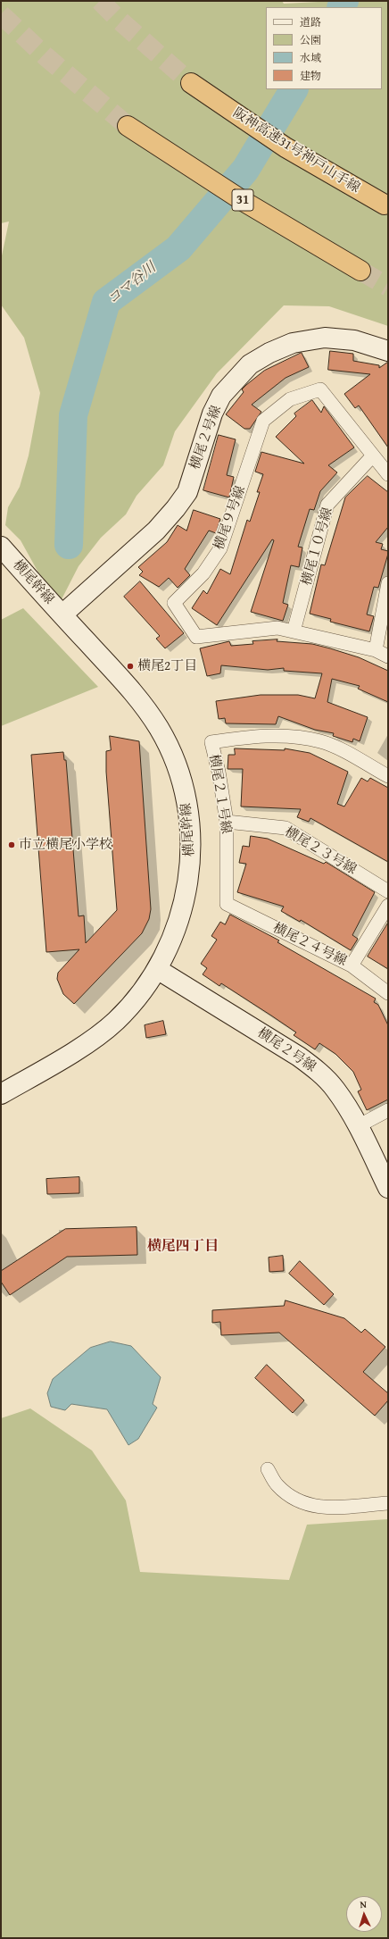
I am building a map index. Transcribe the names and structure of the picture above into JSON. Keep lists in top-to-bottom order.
{
  "streets": {
    "highway": ["阪神高速31号神戸山手線", "31"],
    "street": [
      "横尾２号線",
      "横尾９号線",
      "横尾１０号線",
      "横尾幹線",
      "横尾２１号線",
      "横尾２３号線",
      "横尾２４号線"
    ]
  },
  "crossings": [
    ["横尾２号線", "横尾幹線"],
    ["横尾９号線", "横尾１０号線"],
    ["横尾２１号線", "横尾２３号線"],
    ["横尾２１号線", "横尾２４号線"]
  ],
  "districts": ["横尾四丁目"],
  "water": ["コマ谷川"],
  "places": ["横尾2丁目", "市立横尾小学校"],
  "legend": [
    "道路",
    "公園",
    "水域",
    "建物"
  ],
  "north": "top"
}
